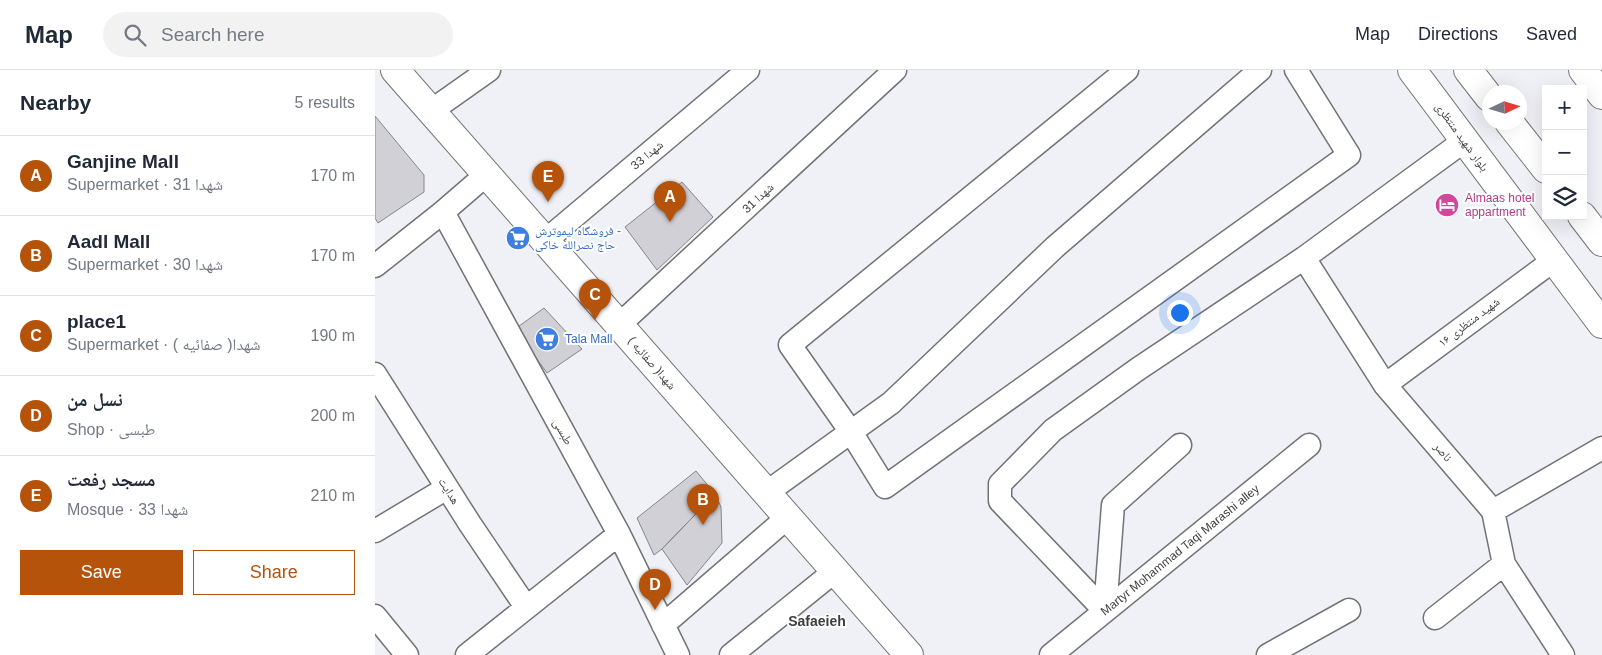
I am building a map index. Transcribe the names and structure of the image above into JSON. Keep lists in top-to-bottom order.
{
  "streets": {
    "main road": ["بلوار شهید منتظری", "شهدا( صفائیه )"],
    "street": [
      "شهدا 33",
      "شهدا 31",
      "شهید منتظری ۱۶",
      "طبسی",
      "ناصر",
      "هدایت",
      "Martyr Mohammad Taqi Marashi alley"
    ]
  },
  "crossings": [
    ["بلوار شهید منتظری", "شهید منتظری ۱۶"],
    ["شهدا 33", "شهدا( صفائیه )"],
    ["شهدا 31", "شهدا( صفائیه )"],
    ["شهید منتظری ۱۶", "ناصر"]
  ],
  "districts": ["Safaeieh"],
  "places": {
    "hotel": ["Almaas hotel appartment"],
    "supermarket": ["فروشگاه لیموترش - حاج نصرالله خاکی", "Tala Mall"]
  },
  "north": "right",
  "page": {
    "header": "Map",
    "search": "Search here",
    "nav": ["Map", "Directions", "Saved"],
    "heading": ["Nearby", "5 results"],
    "map_buttons": ["+", "−"],
    "list": [
      {
        "mark": "A",
        "name": "Ganjine Mall",
        "note": "Supermarket · شهدا 31",
        "value": "170 m"
      },
      {
        "mark": "B",
        "name": "Aadl Mall",
        "note": "Supermarket · شهدا 30",
        "value": "170 m"
      },
      {
        "mark": "C",
        "name": "place1",
        "note": "Supermarket · شهدا( صفائیه )",
        "value": "190 m"
      },
      {
        "mark": "D",
        "name": "نسل من",
        "note": "Shop · طبسی",
        "value": "200 m"
      },
      {
        "mark": "E",
        "name": "مسجد رفعت",
        "note": "Mosque · شهدا 33",
        "value": "210 m"
      }
    ],
    "pins": [
      "E",
      "A",
      "C",
      "B",
      "D"
    ],
    "buttons": ["Save", "Share"]
  }
}
